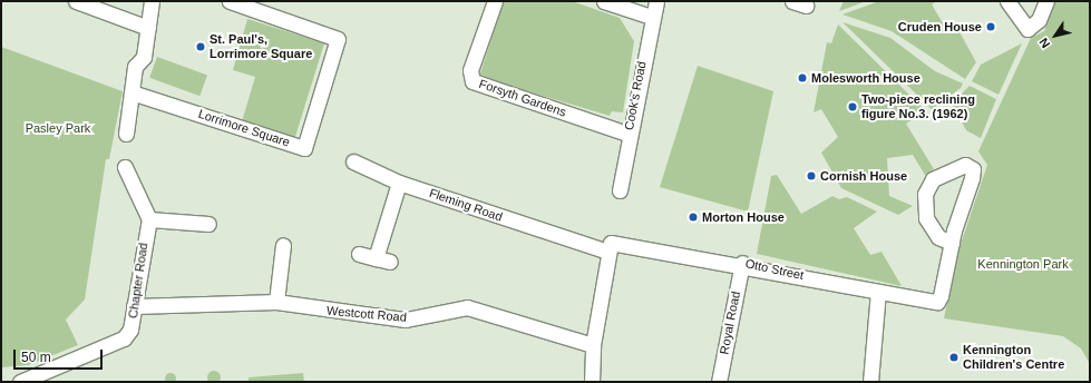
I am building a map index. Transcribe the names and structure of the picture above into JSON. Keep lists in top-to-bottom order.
{
  "streets": {
    "street": [
      "Cook's Road",
      "Forsyth Gardens",
      "Lorrimore Square",
      "Fleming Road",
      "Otto Street",
      "Chapter Road",
      "Westcott Road",
      "Royal Road"
    ]
  },
  "crossings": [
    ["Cook's Road", "Forsyth Gardens"],
    ["Fleming Road", "Otto Street"],
    ["Otto Street", "Royal Road"],
    ["Chapter Road", "Westcott Road"]
  ],
  "parks": ["Pasley Park", "Kennington Park"],
  "places": [
    "Cruden House",
    "St. Paul's, Lorrimore Square",
    "Molesworth House",
    "Two-piece reclining figure No.3. (1962)",
    "Cornish House",
    "Morton House",
    "Kennington Children's Centre"
  ],
  "scale_bar": "50 m",
  "north": "bottom left"
}
